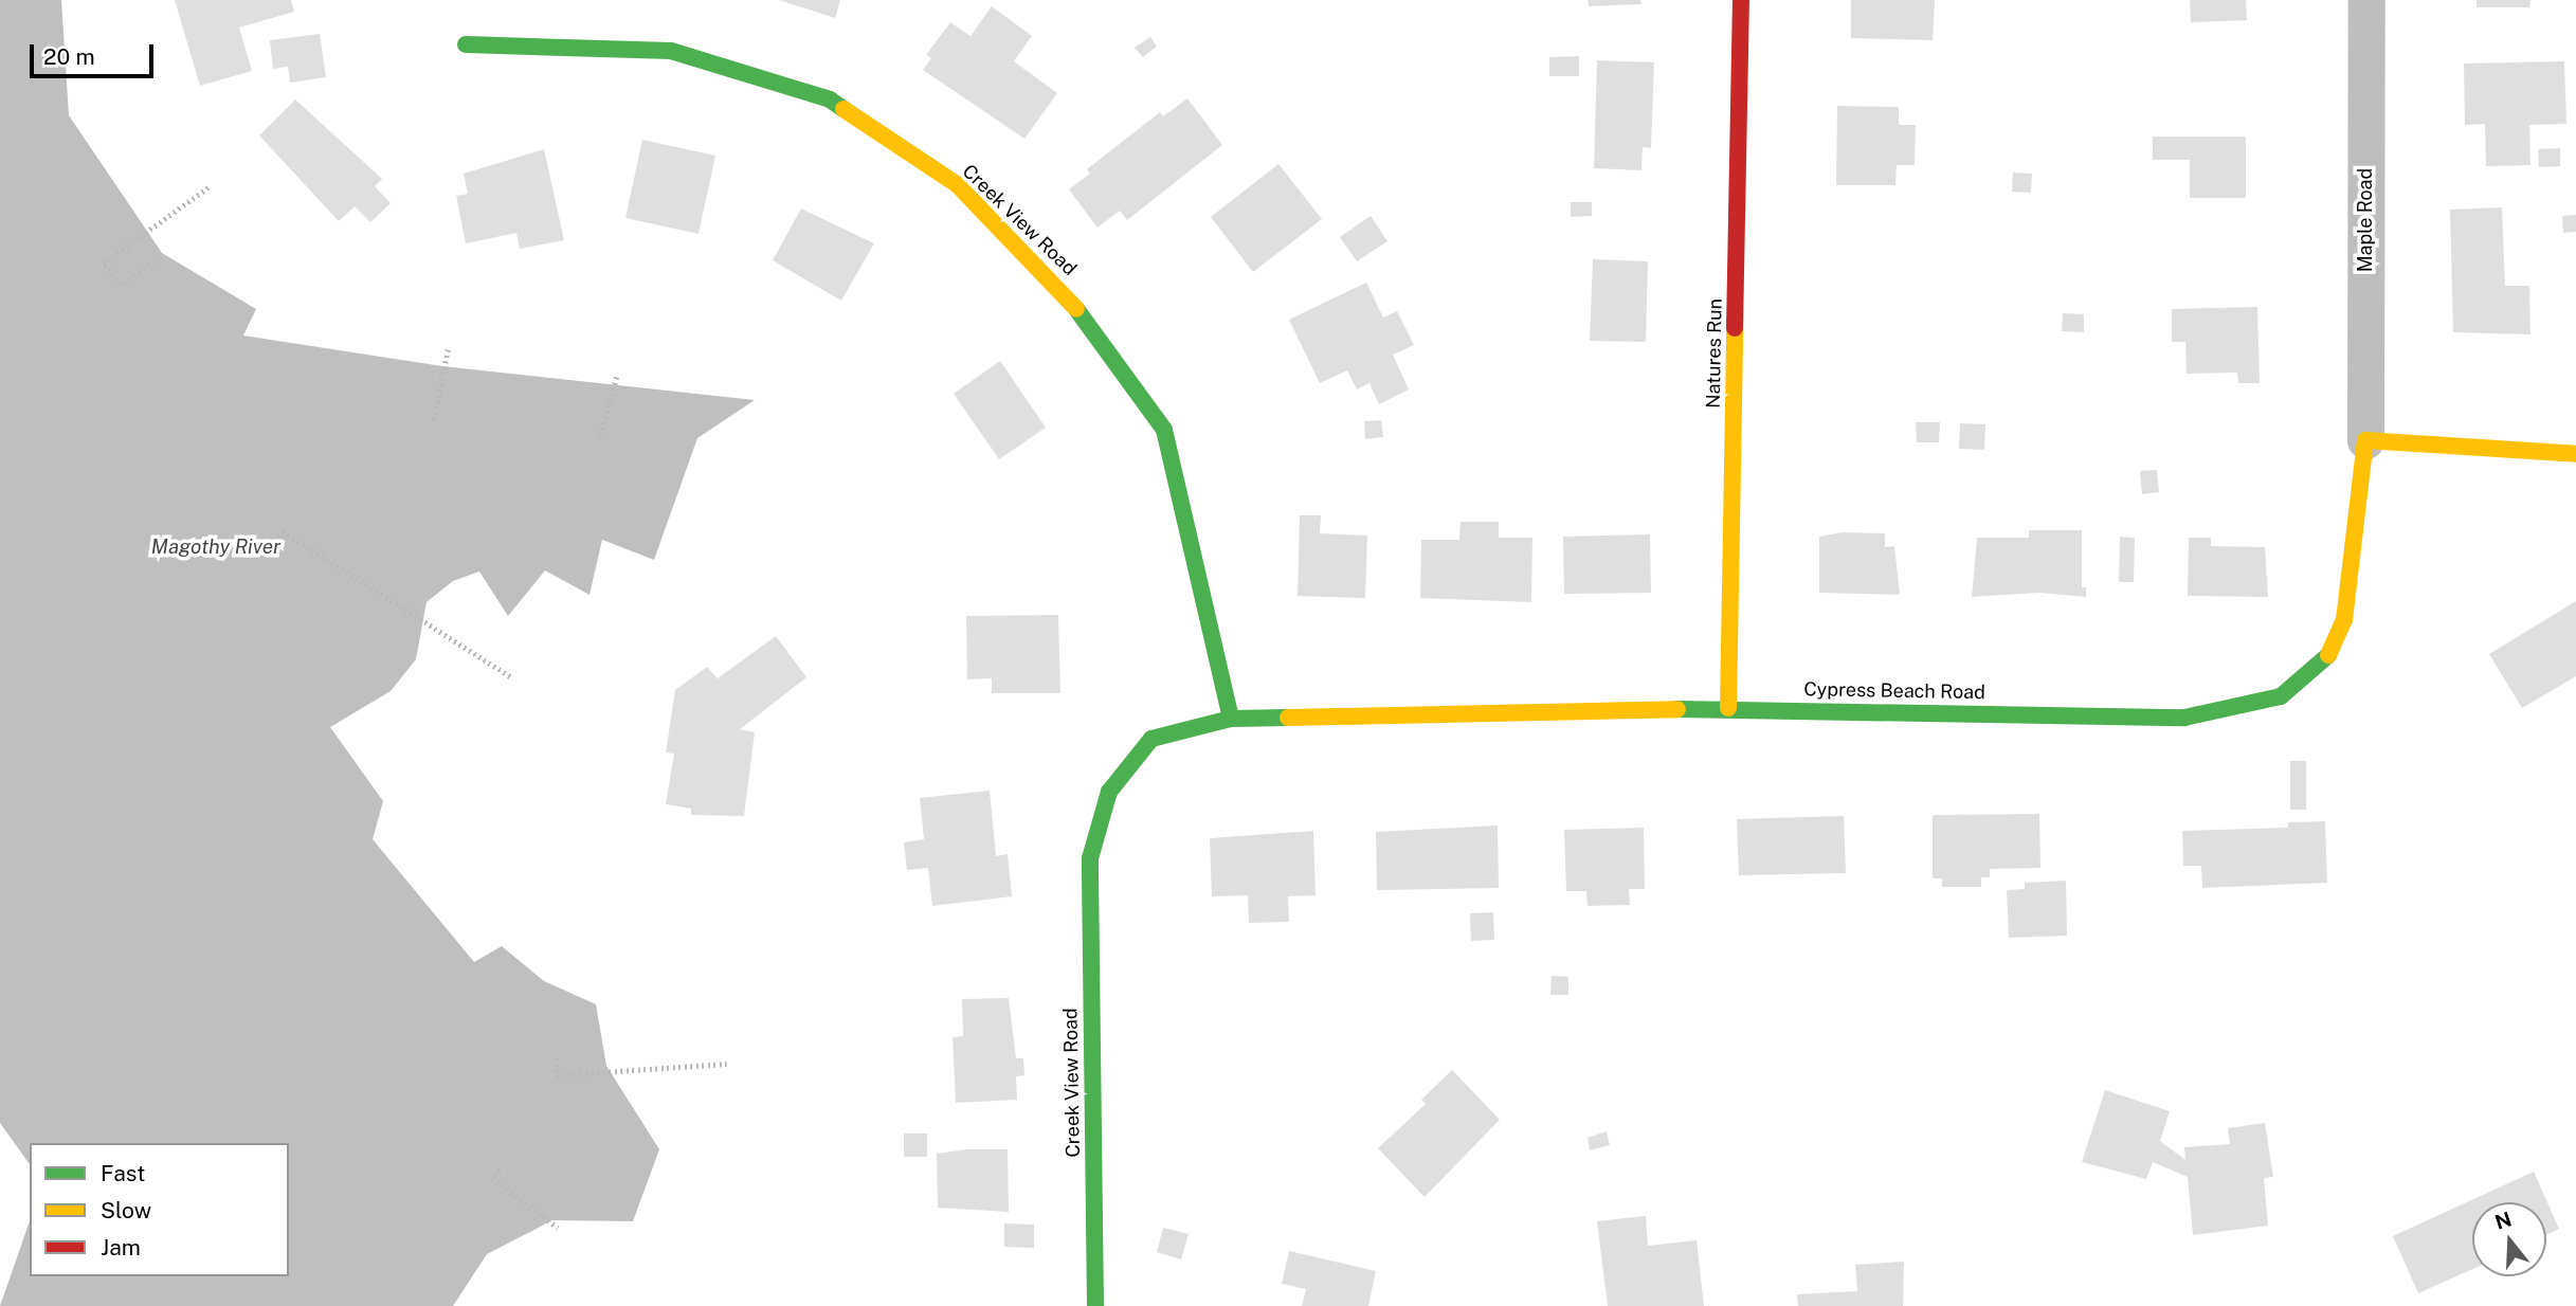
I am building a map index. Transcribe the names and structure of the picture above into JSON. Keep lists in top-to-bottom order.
{
  "streets": {
    "street": [
      "Creek View Road",
      "Maple Road",
      "Natures Run",
      "Cypress Beach Road"
    ]
  },
  "crossings": [
    ["Creek View Road", "Cypress Beach Road"],
    ["Maple Road", "Cypress Beach Road"],
    ["Natures Run", "Cypress Beach Road"]
  ],
  "water": ["Magothy River"],
  "legend": ["Fast", "Slow", "Jam"],
  "scale_bar": "20 m",
  "north": "top"
}
